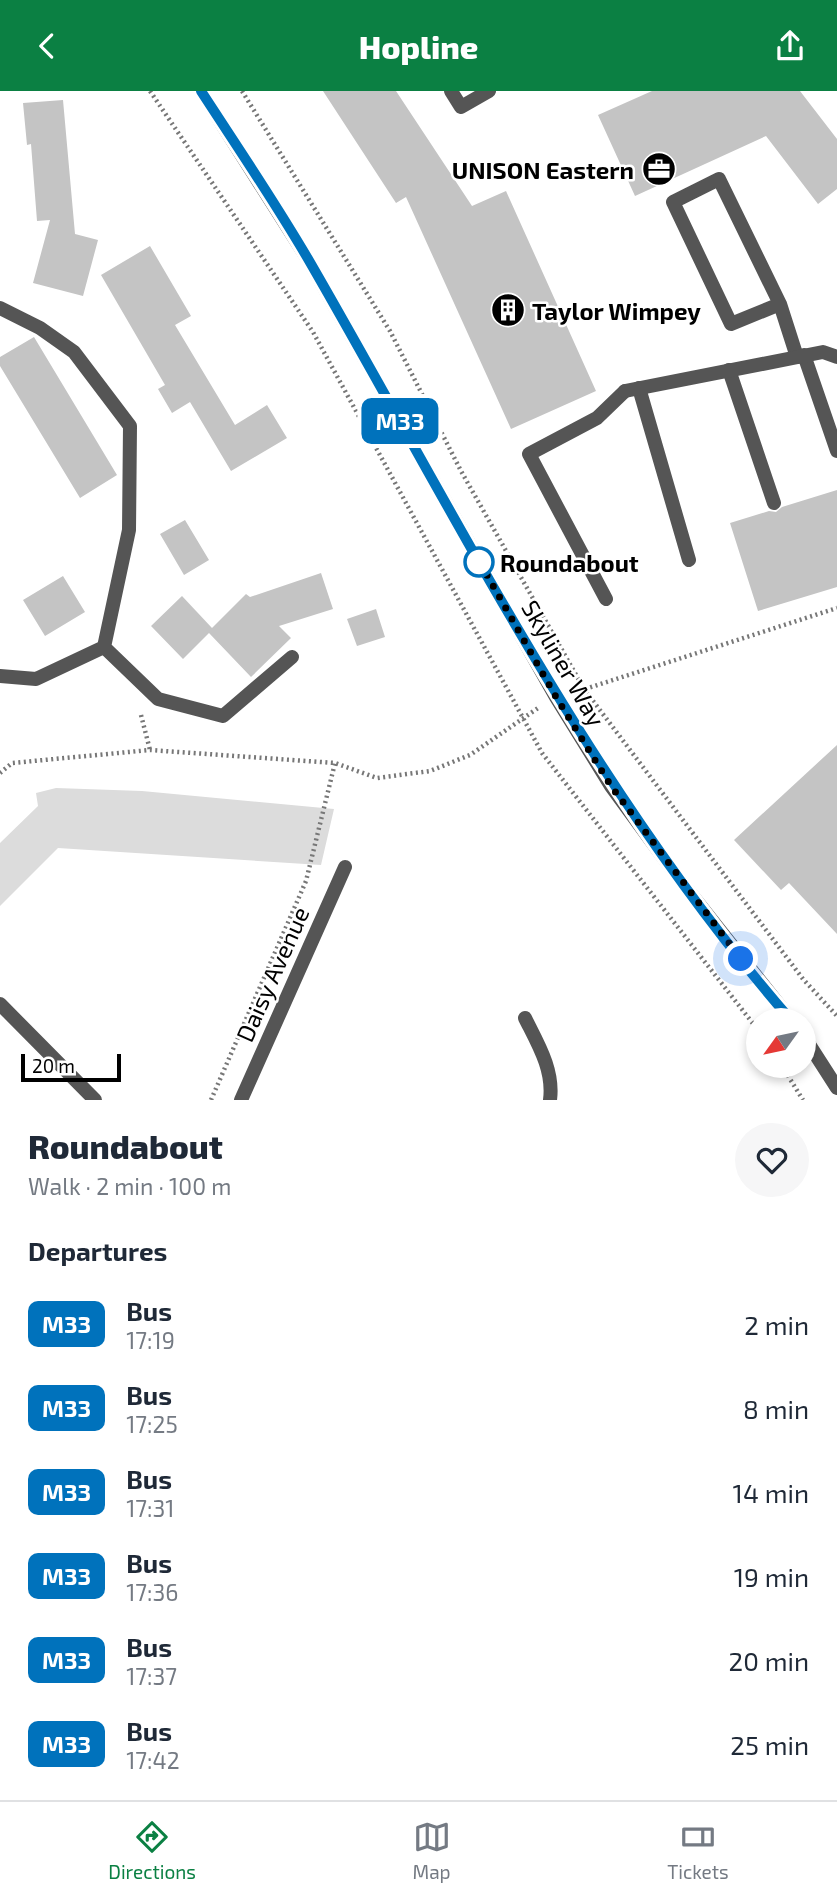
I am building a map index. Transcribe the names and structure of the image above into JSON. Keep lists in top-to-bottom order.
{
  "streets": {
    "street": ["Skyliner Way", "Daisy Avenue"]
  },
  "places": {
    "office": ["UNISON Eastern"],
    "building": ["Taylor Wimpey"],
    "other": ["Roundabout"]
  },
  "lines": ["bus line M33"],
  "scale_bar": "20 m",
  "north": "bottom left",
  "page": {
    "header": "Hopline",
    "on_map": "M33",
    "scale": "20 m",
    "heading": [
      ["Roundabout", "Walk · 2 min · 100 m"],
      "Departures"
    ],
    "list": [
      {
        "mark": "M33",
        "name": "Bus",
        "note": "17:19",
        "value": "2 min"
      },
      {
        "mark": "M33",
        "name": "Bus",
        "note": "17:25",
        "value": "8 min"
      },
      {
        "mark": "M33",
        "name": "Bus",
        "note": "17:31",
        "value": "14 min"
      },
      {
        "mark": "M33",
        "name": "Bus",
        "note": "17:36",
        "value": "19 min"
      },
      {
        "mark": "M33",
        "name": "Bus",
        "note": "17:37",
        "value": "20 min"
      },
      {
        "mark": "M33",
        "name": "Bus",
        "note": "17:42",
        "value": "25 min"
      }
    ],
    "tabs": ["Directions", "Map", "Tickets"]
  }
}
